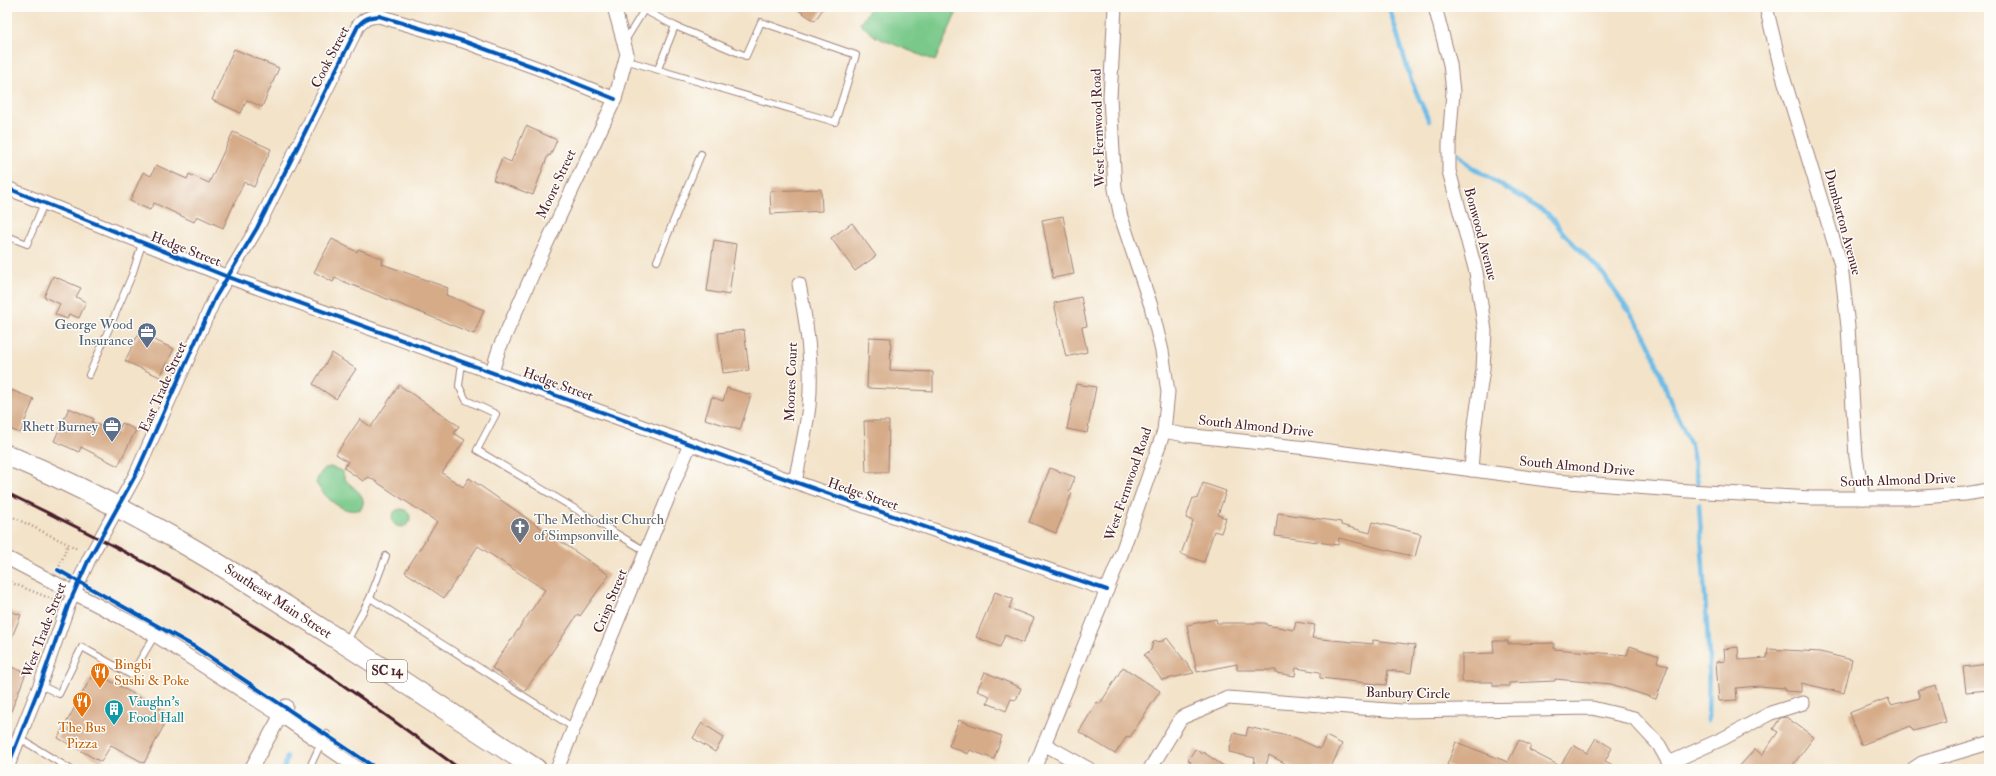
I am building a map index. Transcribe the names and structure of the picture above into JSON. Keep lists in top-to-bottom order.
{
  "streets": {
    "main road": ["Southeast Main Street", "SC 14"],
    "street": [
      "Cook Street",
      "West Fernwood Road",
      "Moore Street",
      "Dumbarton Avenue",
      "Bonwood Avenue",
      "Hedge Street",
      "Moores Court",
      "East Trade Street",
      "South Almond Drive",
      "Crisp Street",
      "West Trade Street",
      "Banbury Circle"
    ]
  },
  "crossings": [
    ["Cook Street", "Moore Street"],
    ["Cook Street", "Hedge Street"],
    ["Cook Street", "East Trade Street"],
    ["West Fernwood Road", "Hedge Street"],
    ["West Fernwood Road", "South Almond Drive"],
    ["Moore Street", "Hedge Street"],
    ["Dumbarton Avenue", "South Almond Drive"],
    ["Bonwood Avenue", "South Almond Drive"],
    ["Hedge Street", "Moores Court"],
    ["Hedge Street", "East Trade Street"],
    ["Hedge Street", "Crisp Street"],
    ["East Trade Street", "Southeast Main Street"],
    ["East Trade Street", "West Trade Street"],
    ["Southeast Main Street", "West Trade Street"]
  ],
  "places": {
    "office": ["George Wood Insurance", "Rhett Burney"],
    "church": ["The Methodist Church of Simpsonville"],
    "restaurant": ["Bingbi Sushi & Poke", "The Bus Pizza"],
    "building": ["Vaughn’s Food Hall"]
  }
}
